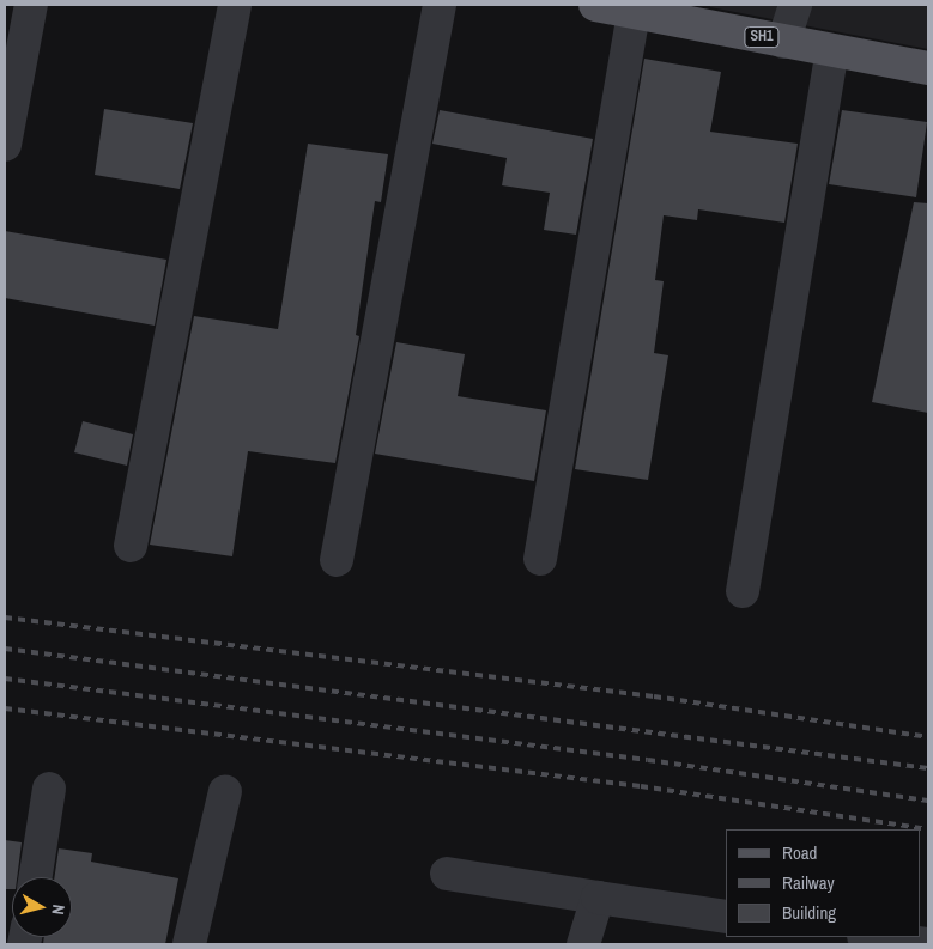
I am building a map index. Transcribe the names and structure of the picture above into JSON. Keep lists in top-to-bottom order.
{
  "streets": {
    "main road": ["SH1"]
  },
  "legend": ["Road", "Railway", "Building"],
  "north": "right"
}
